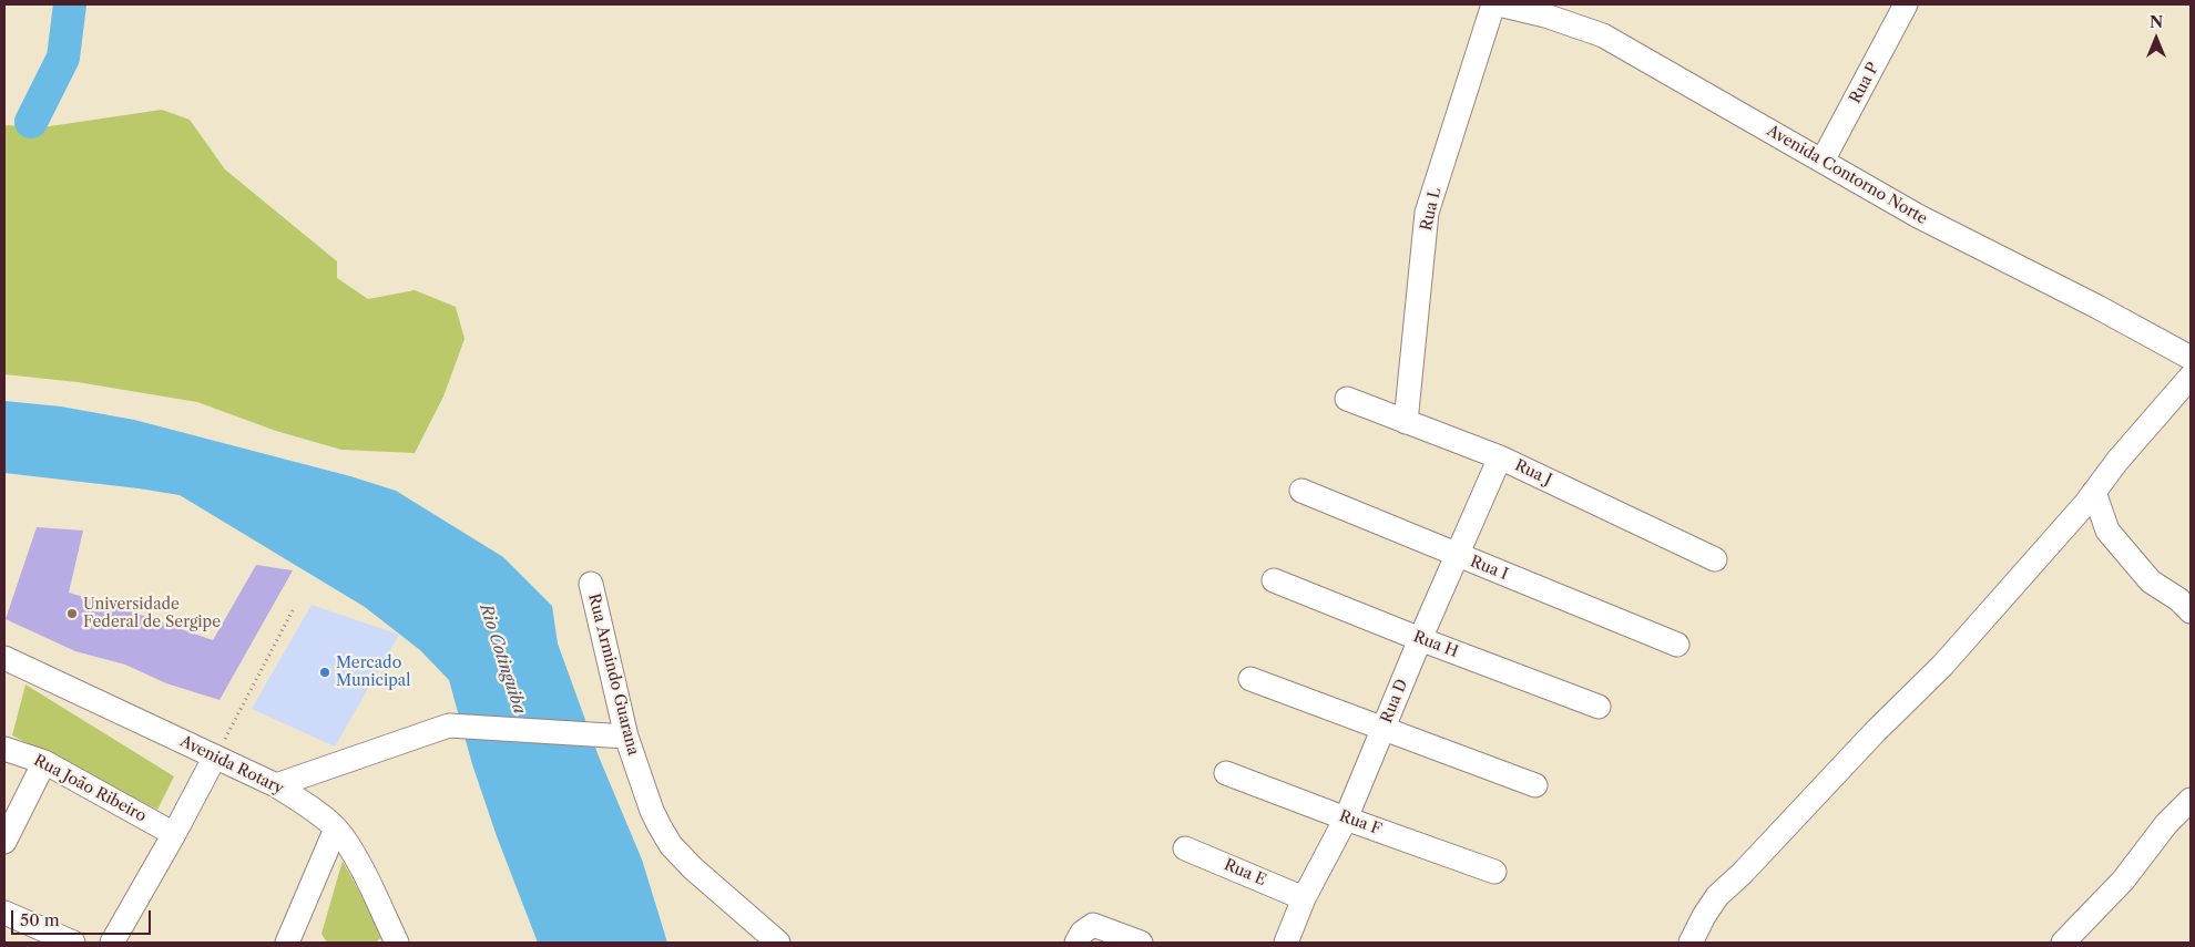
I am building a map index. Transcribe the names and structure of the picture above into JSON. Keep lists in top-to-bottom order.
{
  "streets": {
    "street": [
      "Rua P",
      "Avenida Contorno Norte",
      "Rua L",
      "Rua J",
      "Rua I",
      "Rua H",
      "Rua Armindo Guarana",
      "Rua D",
      "Avenida Rotary",
      "Rua João Ribeiro",
      "Rua F",
      "Rua E"
    ]
  },
  "crossings": [
    ["Rua P", "Avenida Contorno Norte"],
    ["Rua L", "Rua J"],
    ["Rua J", "Rua D"],
    ["Rua I", "Rua D"],
    ["Rua H", "Rua D"],
    ["Rua D", "Rua F"],
    ["Rua D", "Rua E"]
  ],
  "water": ["Rio Cotinguiba"],
  "places": ["Universidade Federal de Sergipe", "Mercado Municipal"],
  "scale_bar": "50 m",
  "north": "top"
}
